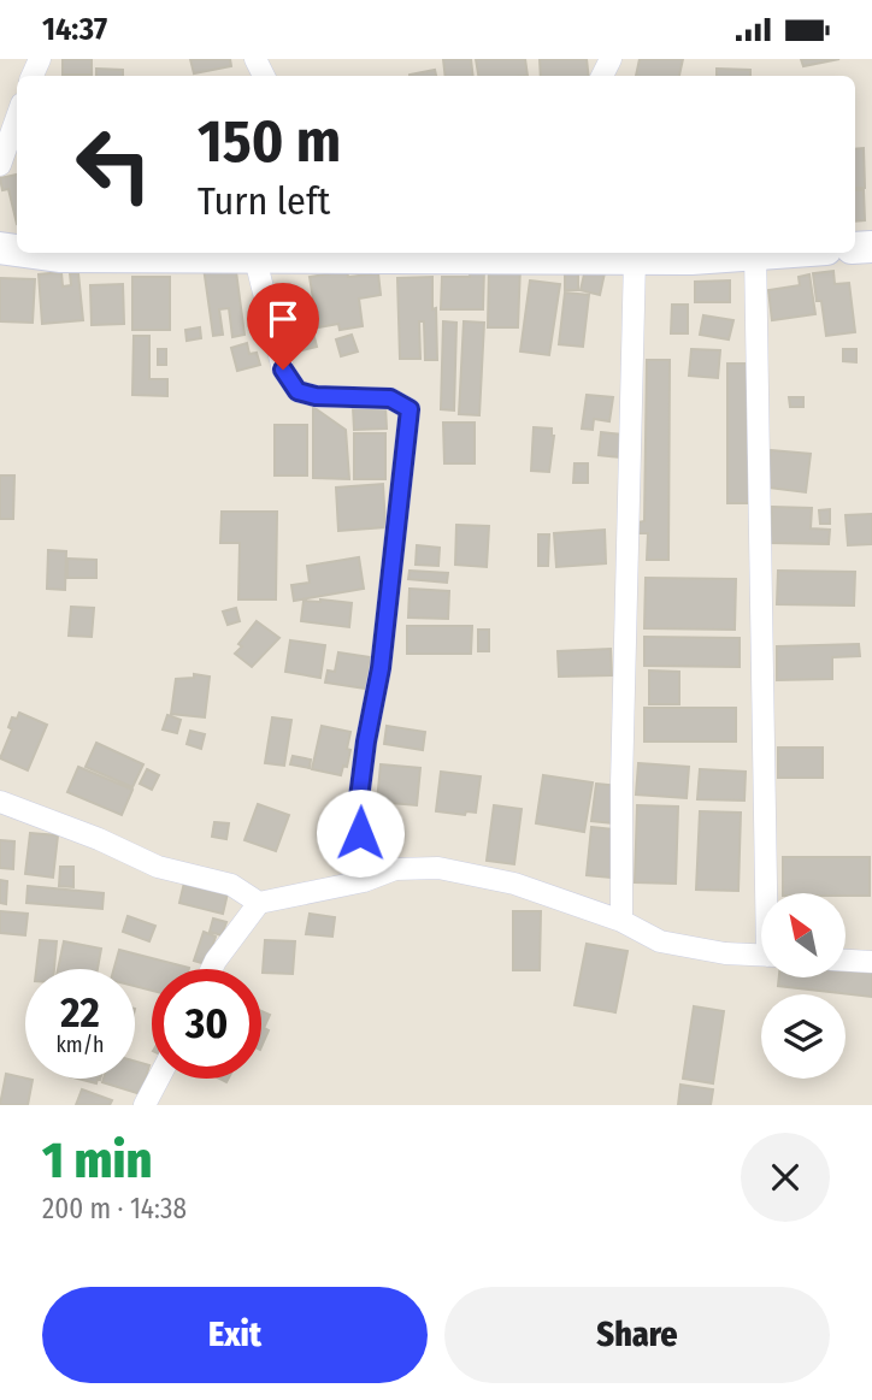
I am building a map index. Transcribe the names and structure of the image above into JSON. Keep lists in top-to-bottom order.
{
  "north": "top left",
  "page": {
    "status": "14:37",
    "turn": ["150 m", "Turn left"],
    "speed": "22 km/h",
    "limit": "30",
    "heading": ["1 min", "200 m · 14:38"],
    "buttons": ["Exit", "Share"]
  }
}
